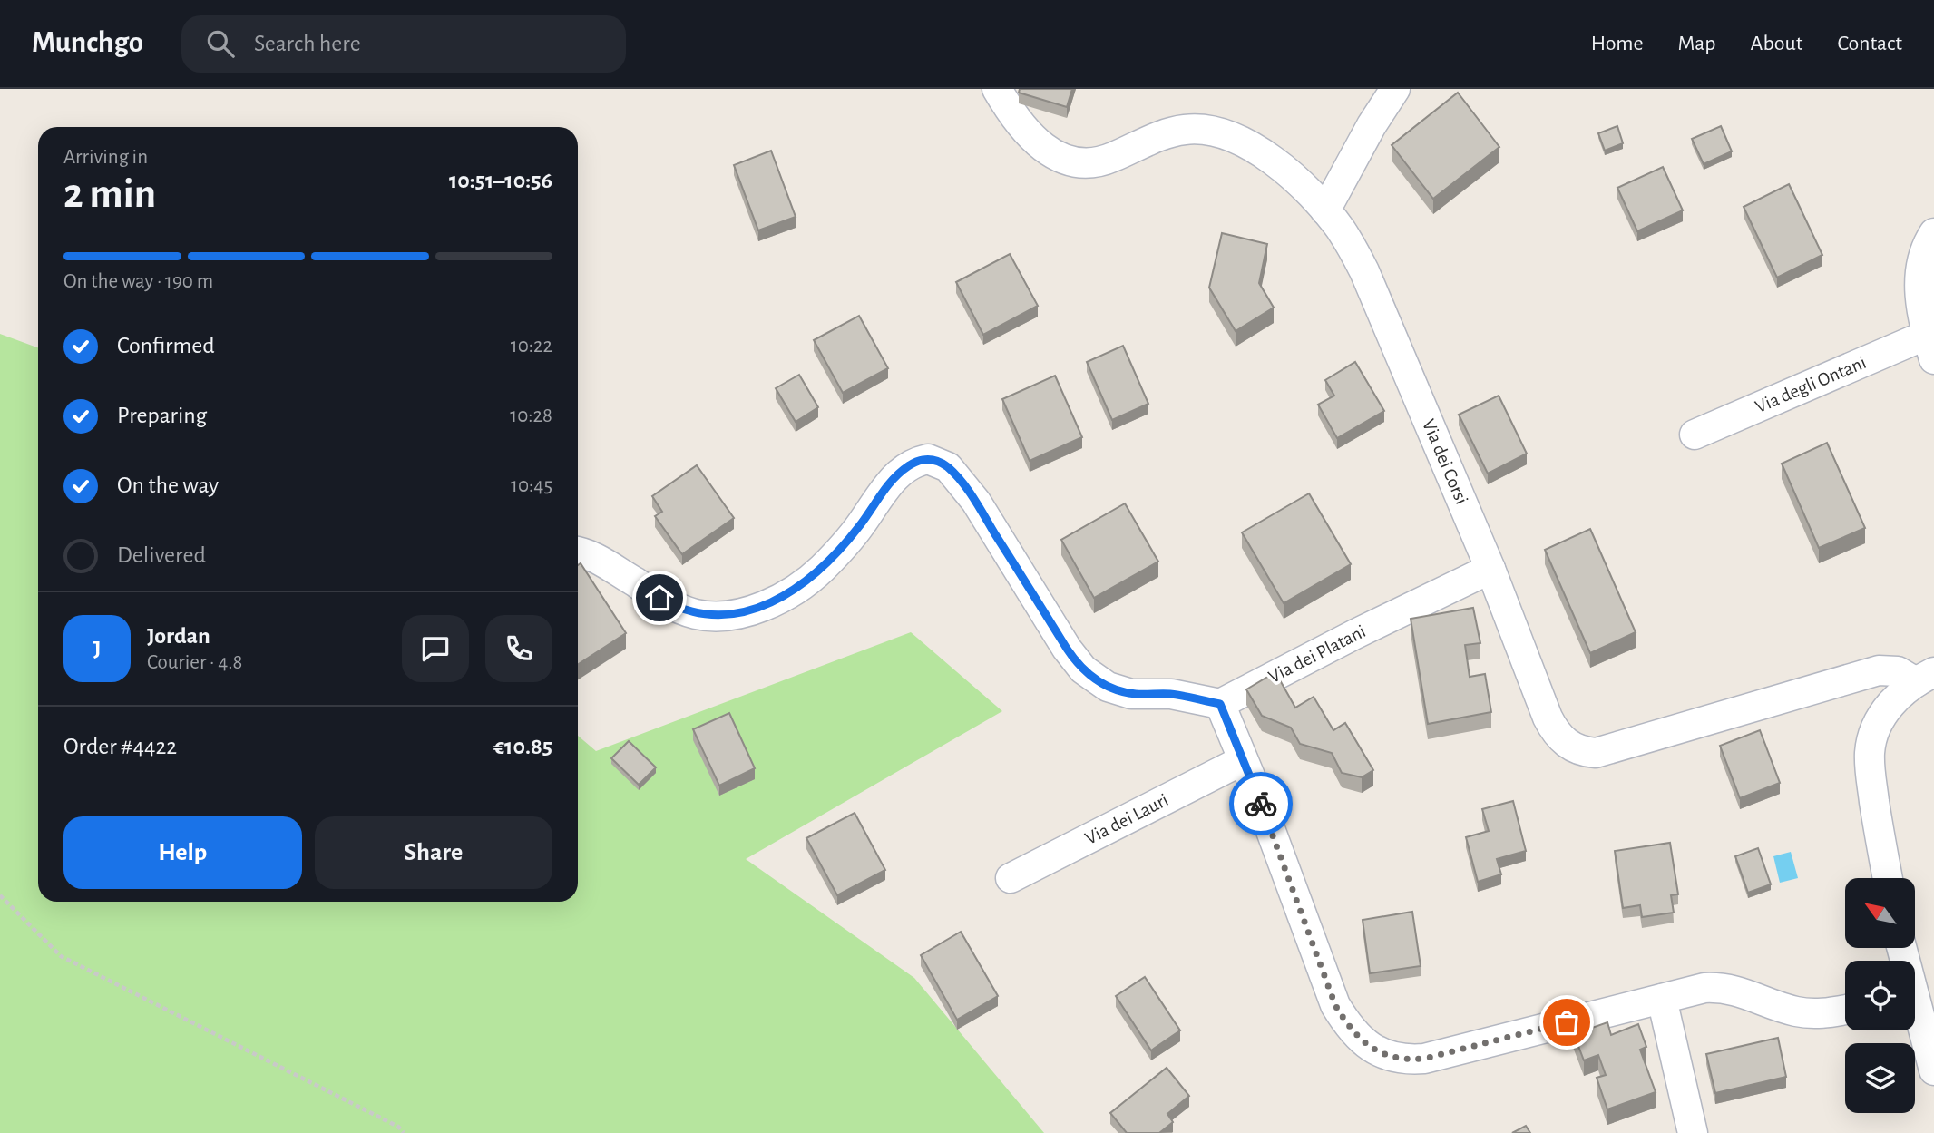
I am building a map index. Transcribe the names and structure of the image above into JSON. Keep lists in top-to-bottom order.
{
  "streets": {
    "street": [
      "Via degli Ontani",
      "Via dei Corsi",
      "Via dei Platani",
      "Via dei Lauri"
    ]
  },
  "crossings": [
    ["Via dei Corsi", "Via dei Platani"]
  ],
  "north": "top left",
  "page": {
    "header": "Munchgo",
    "search": "Search here",
    "nav": [
      "Home",
      "Map",
      "About",
      "Contact"
    ],
    "heading": ["2 min", "Arriving in", "10:51–10:56"],
    "panel": [
      "Jordan",
      "Courier · 4.8",
      "Order #4422",
      "€10.85"
    ],
    "bar": "On the way · 190 m",
    "list": [
      ["Confirmed", "10:22"],
      ["Preparing", "10:28"],
      ["On the way", "10:45"],
      "Delivered"
    ],
    "round": "J",
    "buttons": ["Help", "Share"]
  }
}
